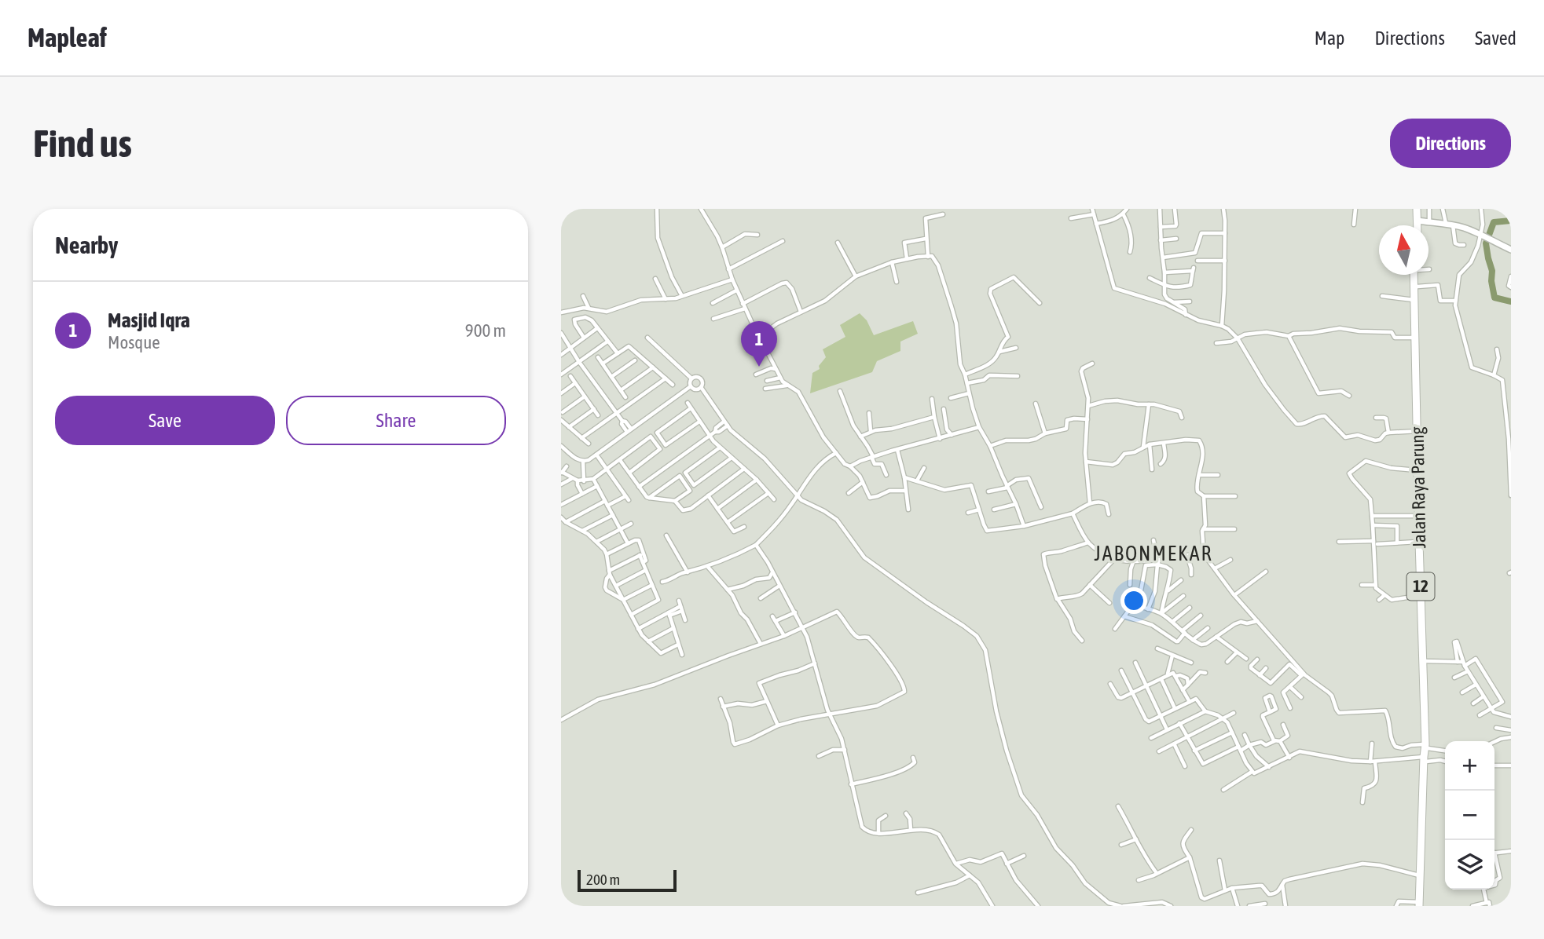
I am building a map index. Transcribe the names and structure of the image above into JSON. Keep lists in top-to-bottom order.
{
  "streets": {
    "highway": ["Jalan Raya Parung", "12"]
  },
  "districts": ["JABONMEKAR"],
  "scale_bar": "200 m",
  "north": "top",
  "page": {
    "header": "Mapleaf",
    "nav": ["Map", "Directions", "Saved"],
    "buttons": [
      "Directions",
      ["Save", "Share"]
    ],
    "title": "Find us",
    "heading": "Nearby",
    "list": [
      {
        "mark": "1",
        "name": "Masjid Iqra",
        "note": "Mosque",
        "value": "900 m"
      }
    ],
    "pins": "1",
    "map_buttons": ["+", "−"],
    "scale": "200 m"
  }
}
